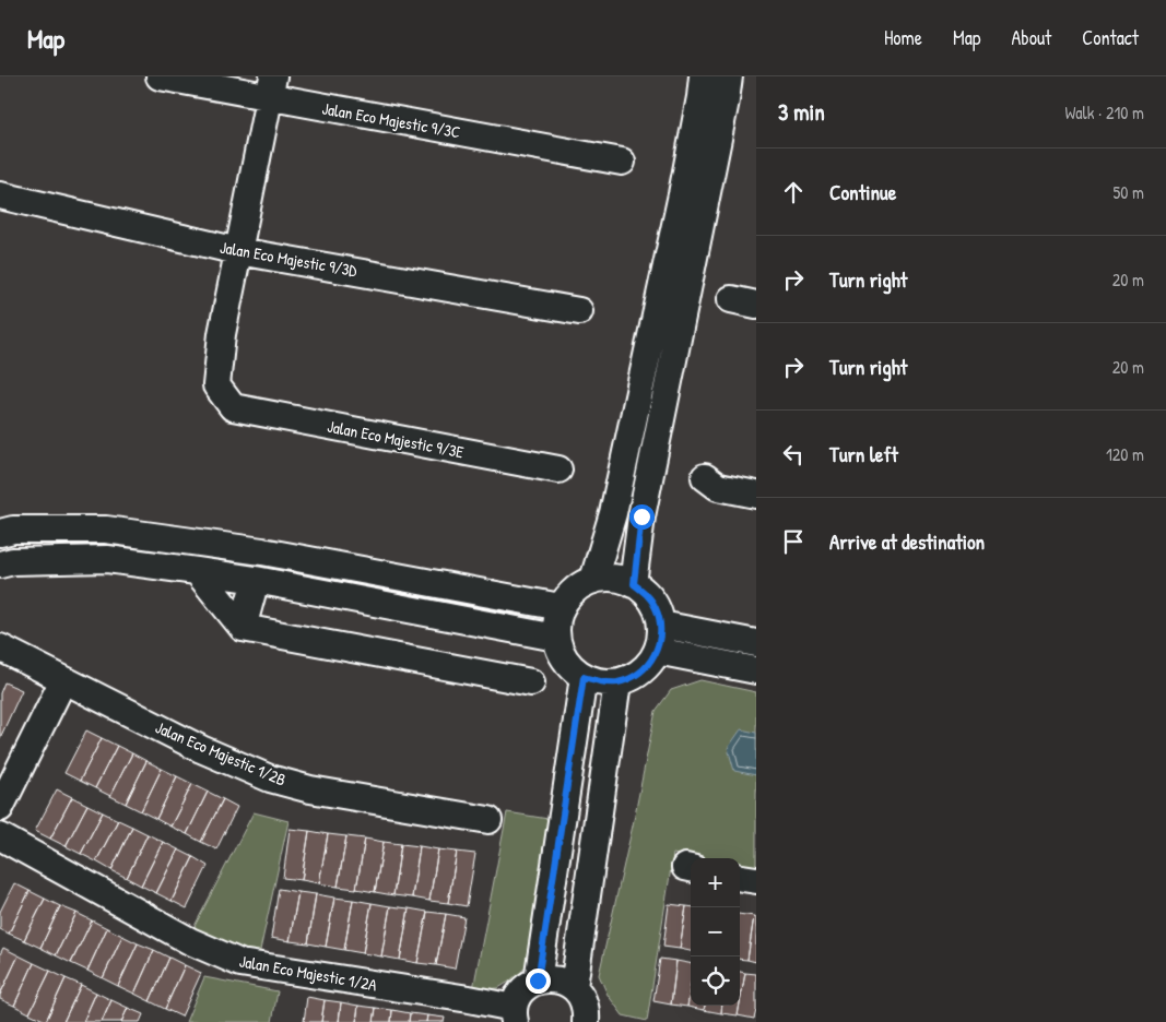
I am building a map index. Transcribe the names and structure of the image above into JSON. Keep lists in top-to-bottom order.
{
  "streets": {
    "street": [
      "Jalan Eco Majestic 9/3C",
      "Jalan Eco Majestic 9/3D",
      "Jalan Eco Majestic 9/3E",
      "Jalan Eco Majestic 1/2B",
      "Jalan Eco Majestic 1/2A"
    ]
  },
  "crossings": [
    ["Jalan Eco Majestic 9/3D", "Jalan Eco Majestic 9/3E"]
  ],
  "page": {
    "header": "Map",
    "nav": [
      "Home",
      "Map",
      "About",
      "Contact"
    ],
    "heading": ["3 min", "Walk · 210 m"],
    "list": [
      ["Continue", "50 m"],
      ["Turn right", "20 m"],
      ["Turn right", "20 m"],
      ["Turn left", "120 m"],
      "Arrive at destination"
    ],
    "map_buttons": ["+", "−"]
  }
}
